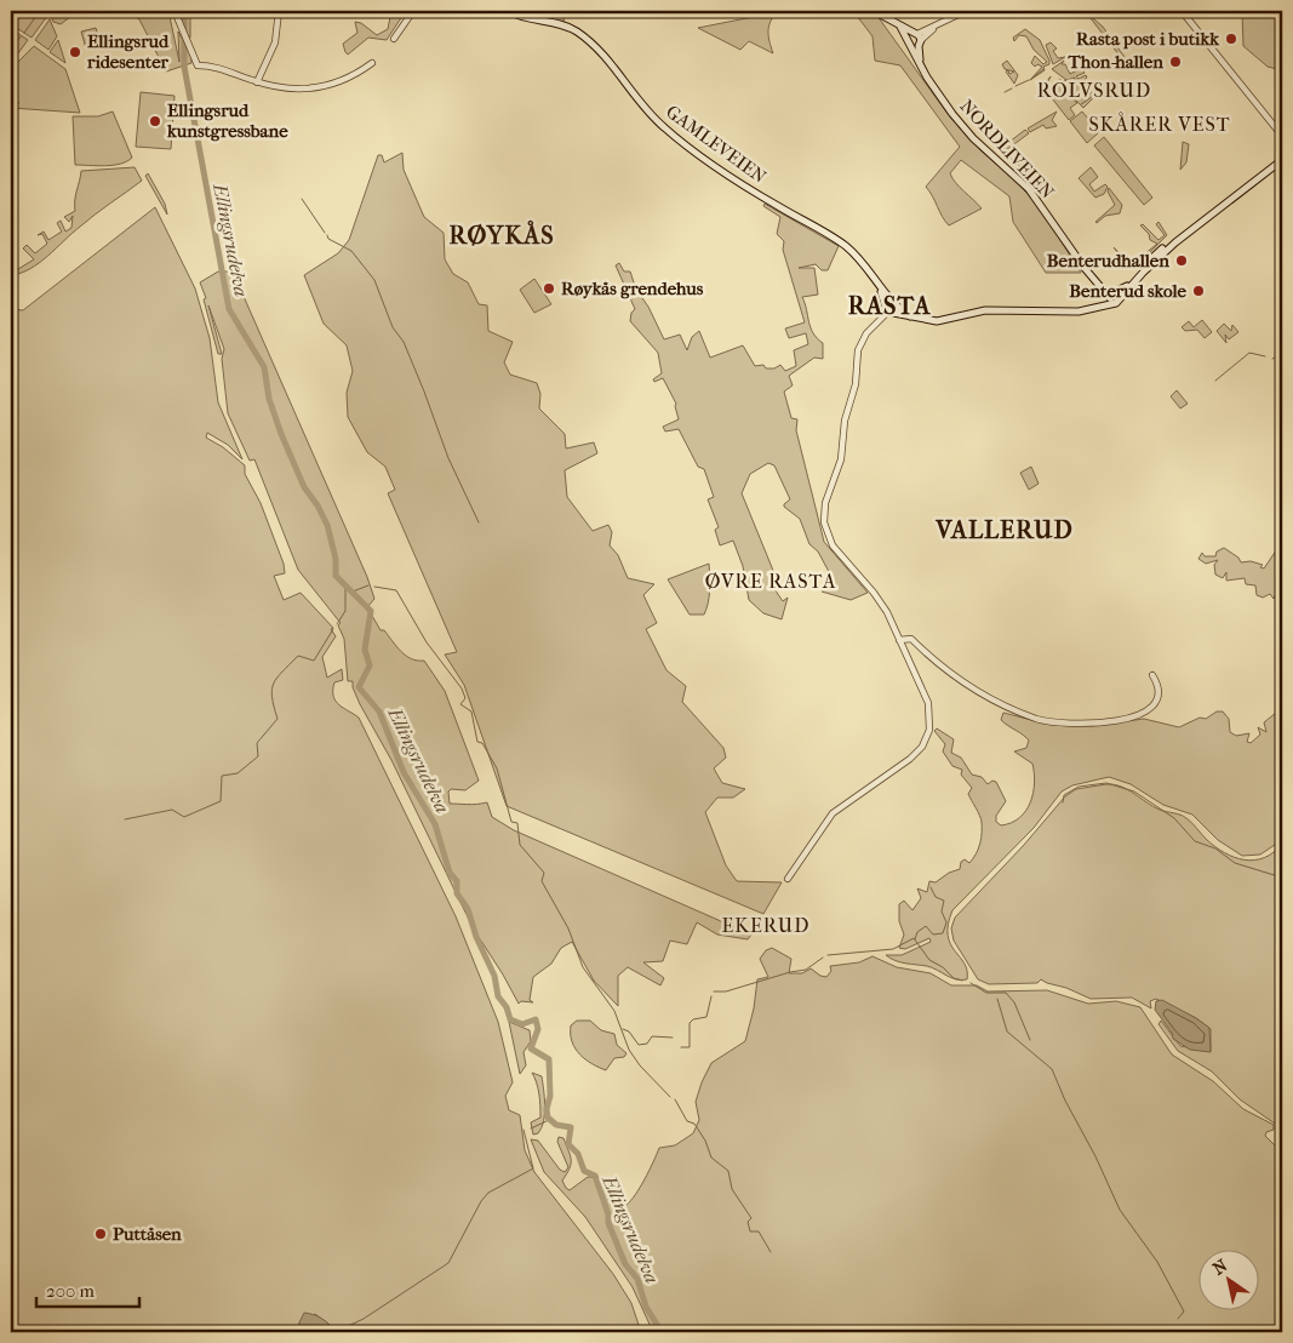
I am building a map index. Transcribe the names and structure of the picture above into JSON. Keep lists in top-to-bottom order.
{
  "streets": {
    "main road": ["GAMLEVEIEN", "NORDLIVEIEN"]
  },
  "districts": [
    "ROLVSRUD",
    "SKÅRER VEST",
    "RØYKÅS",
    "RASTA",
    "VALLERUD",
    "ØVRE RASTA",
    "EKERUD"
  ],
  "water": ["Ellingsrudelva"],
  "places": [
    "Rasta post i butikk",
    "Ellingsrud ridesenter",
    "Thon-hallen",
    "Ellingsrud kunstgressbane",
    "Benterudhallen",
    "Røykås grendehus",
    "Benterud skole",
    "Puttåsen"
  ],
  "scale_bar": "200 m",
  "north": "top left"
}
